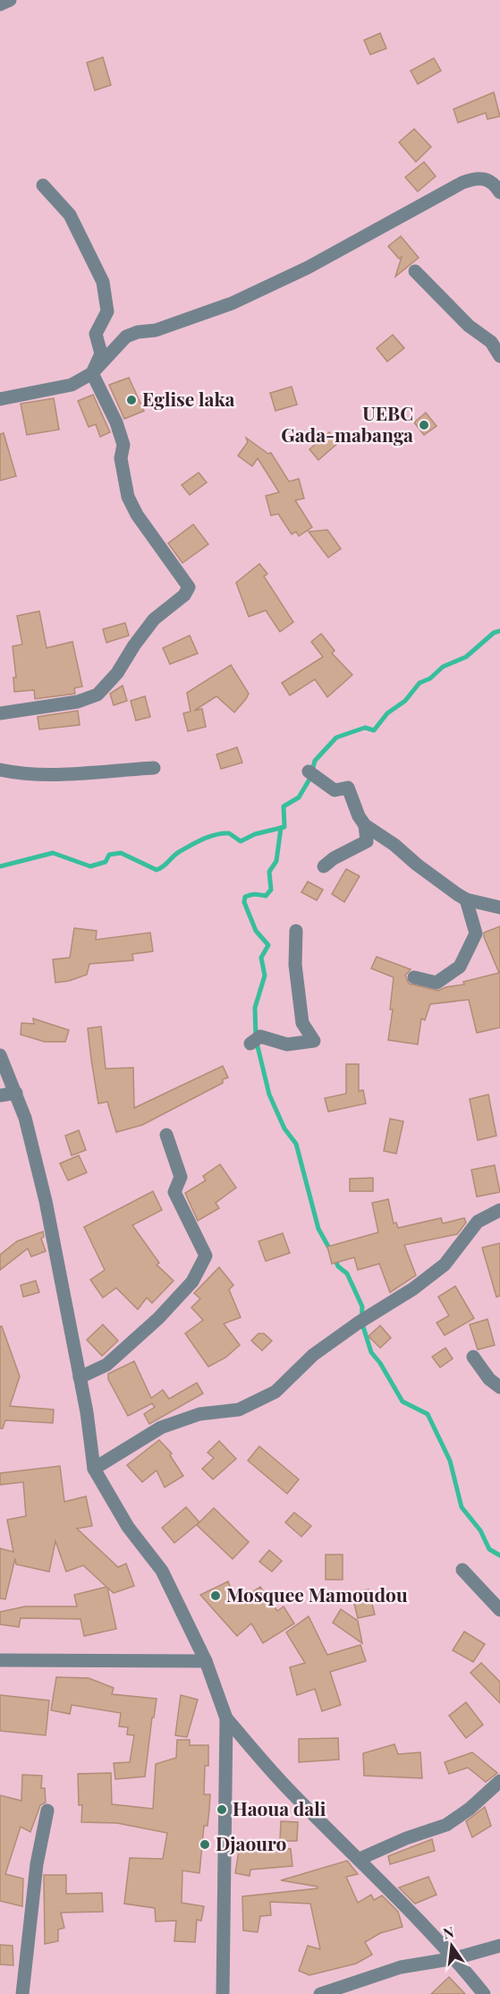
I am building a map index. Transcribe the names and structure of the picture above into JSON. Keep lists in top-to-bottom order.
{
  "places": [
    "Eglise laka",
    "UEBC Gada-mabanga",
    "Mosquee Mamoudou",
    "Haoua dali",
    "Djaouro"
  ],
  "north": "top"
}
